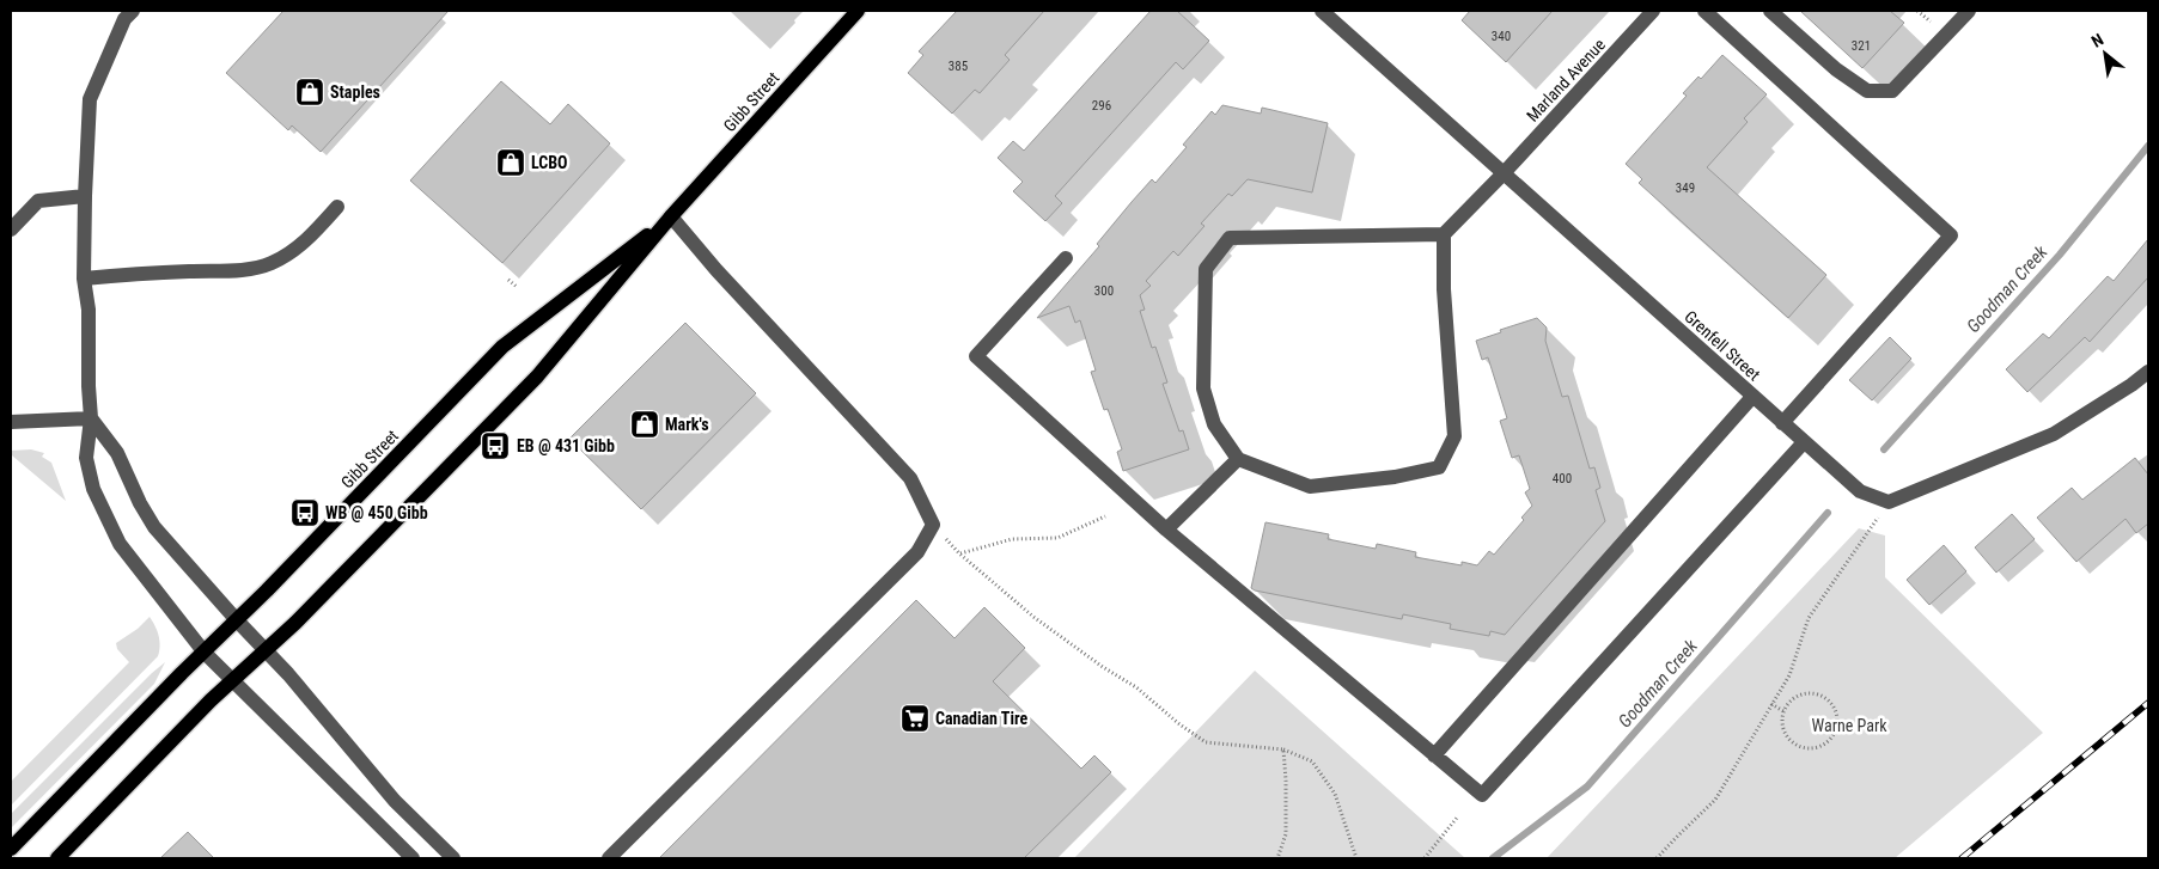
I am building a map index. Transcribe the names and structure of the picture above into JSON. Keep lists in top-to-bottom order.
{
  "streets": {
    "main road": ["Gibb Street"],
    "street": ["Marland Avenue", "Grenfell Street"]
  },
  "crossings": [
    ["Marland Avenue", "Grenfell Street"]
  ],
  "water": ["Goodman Creek"],
  "parks": ["Warne Park"],
  "places": {
    "shop": ["Staples", "LCBO", "Mark's"],
    "bus stop": ["EB @ 431 Gibb", "WB @ 450 Gibb"],
    "supermarket": ["Canadian Tire"]
  },
  "house_numbers": [
    "340",
    "321",
    "385",
    "296",
    "349",
    "300",
    "400"
  ],
  "north": "top left"
}
